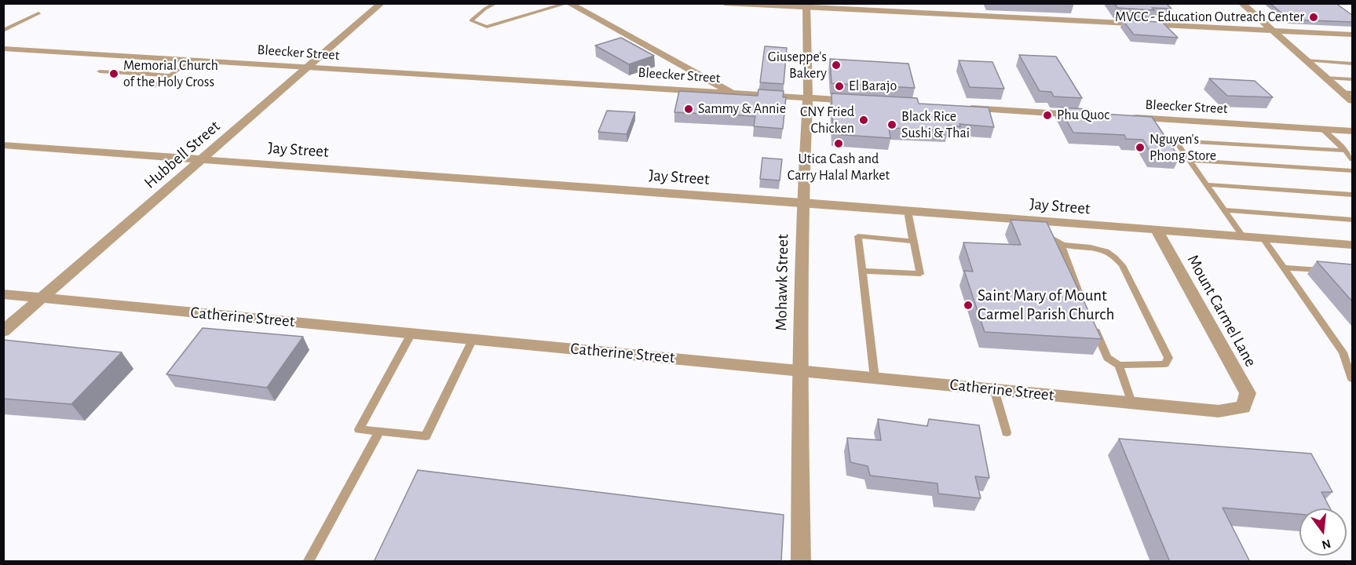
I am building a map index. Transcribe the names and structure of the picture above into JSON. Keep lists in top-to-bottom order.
{
  "streets": {
    "street": [
      "Bleecker Street",
      "Jay Street",
      "Hubbell Street",
      "Mohawk Street",
      "Mount Carmel Lane",
      "Catherine Street"
    ]
  },
  "crossings": [
    ["Bleecker Street", "Hubbell Street"],
    ["Bleecker Street", "Mohawk Street"],
    ["Jay Street", "Hubbell Street"],
    ["Jay Street", "Mohawk Street"],
    ["Jay Street", "Mount Carmel Lane"],
    ["Hubbell Street", "Catherine Street"],
    ["Mohawk Street", "Catherine Street"],
    ["Mount Carmel Lane", "Catherine Street"]
  ],
  "places": [
    "MVCC - Education Outreach Center",
    "Giuseppe's Bakery",
    "Memorial Church of the Holy Cross",
    "El Barajo",
    "Sammy & Annie",
    "Phu Quoc",
    "CNY Fried Chicken",
    "Black Rice Sushi & Thai",
    "Utica Cash and Carry Halal Market",
    "Nguyen's Phong Store",
    "Saint Mary of Mount Carmel Parish Church"
  ],
  "north": "bottom"
}
